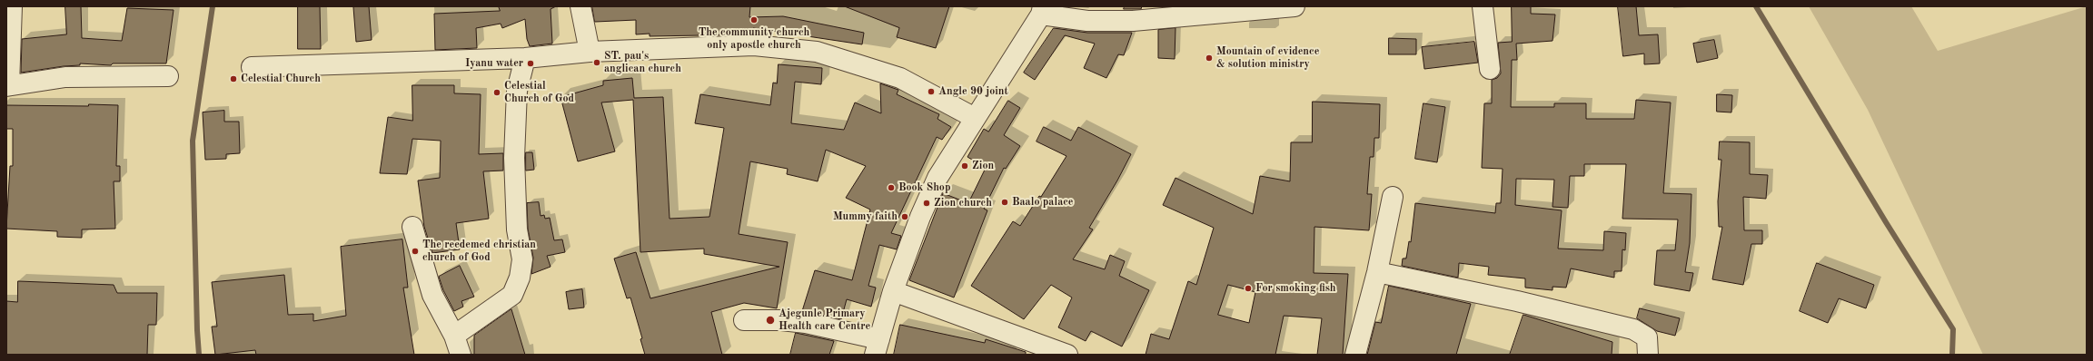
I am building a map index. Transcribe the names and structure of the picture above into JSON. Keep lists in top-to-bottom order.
{
  "places": [
    "The community church only apostle church",
    "Mountain of evidence & solution ministry",
    "ST. pau's anglican church",
    "Iyanu water",
    "Celestial Church",
    "Angle 90 joint",
    "Celestial Church of God",
    "Zion",
    "Book Shop",
    "Baalo palace",
    "Zion church",
    "Mummy faith",
    "The reedemed christian church of God",
    "For smoking fish",
    "Ajegunle Primary Health care Centre"
  ]
}
